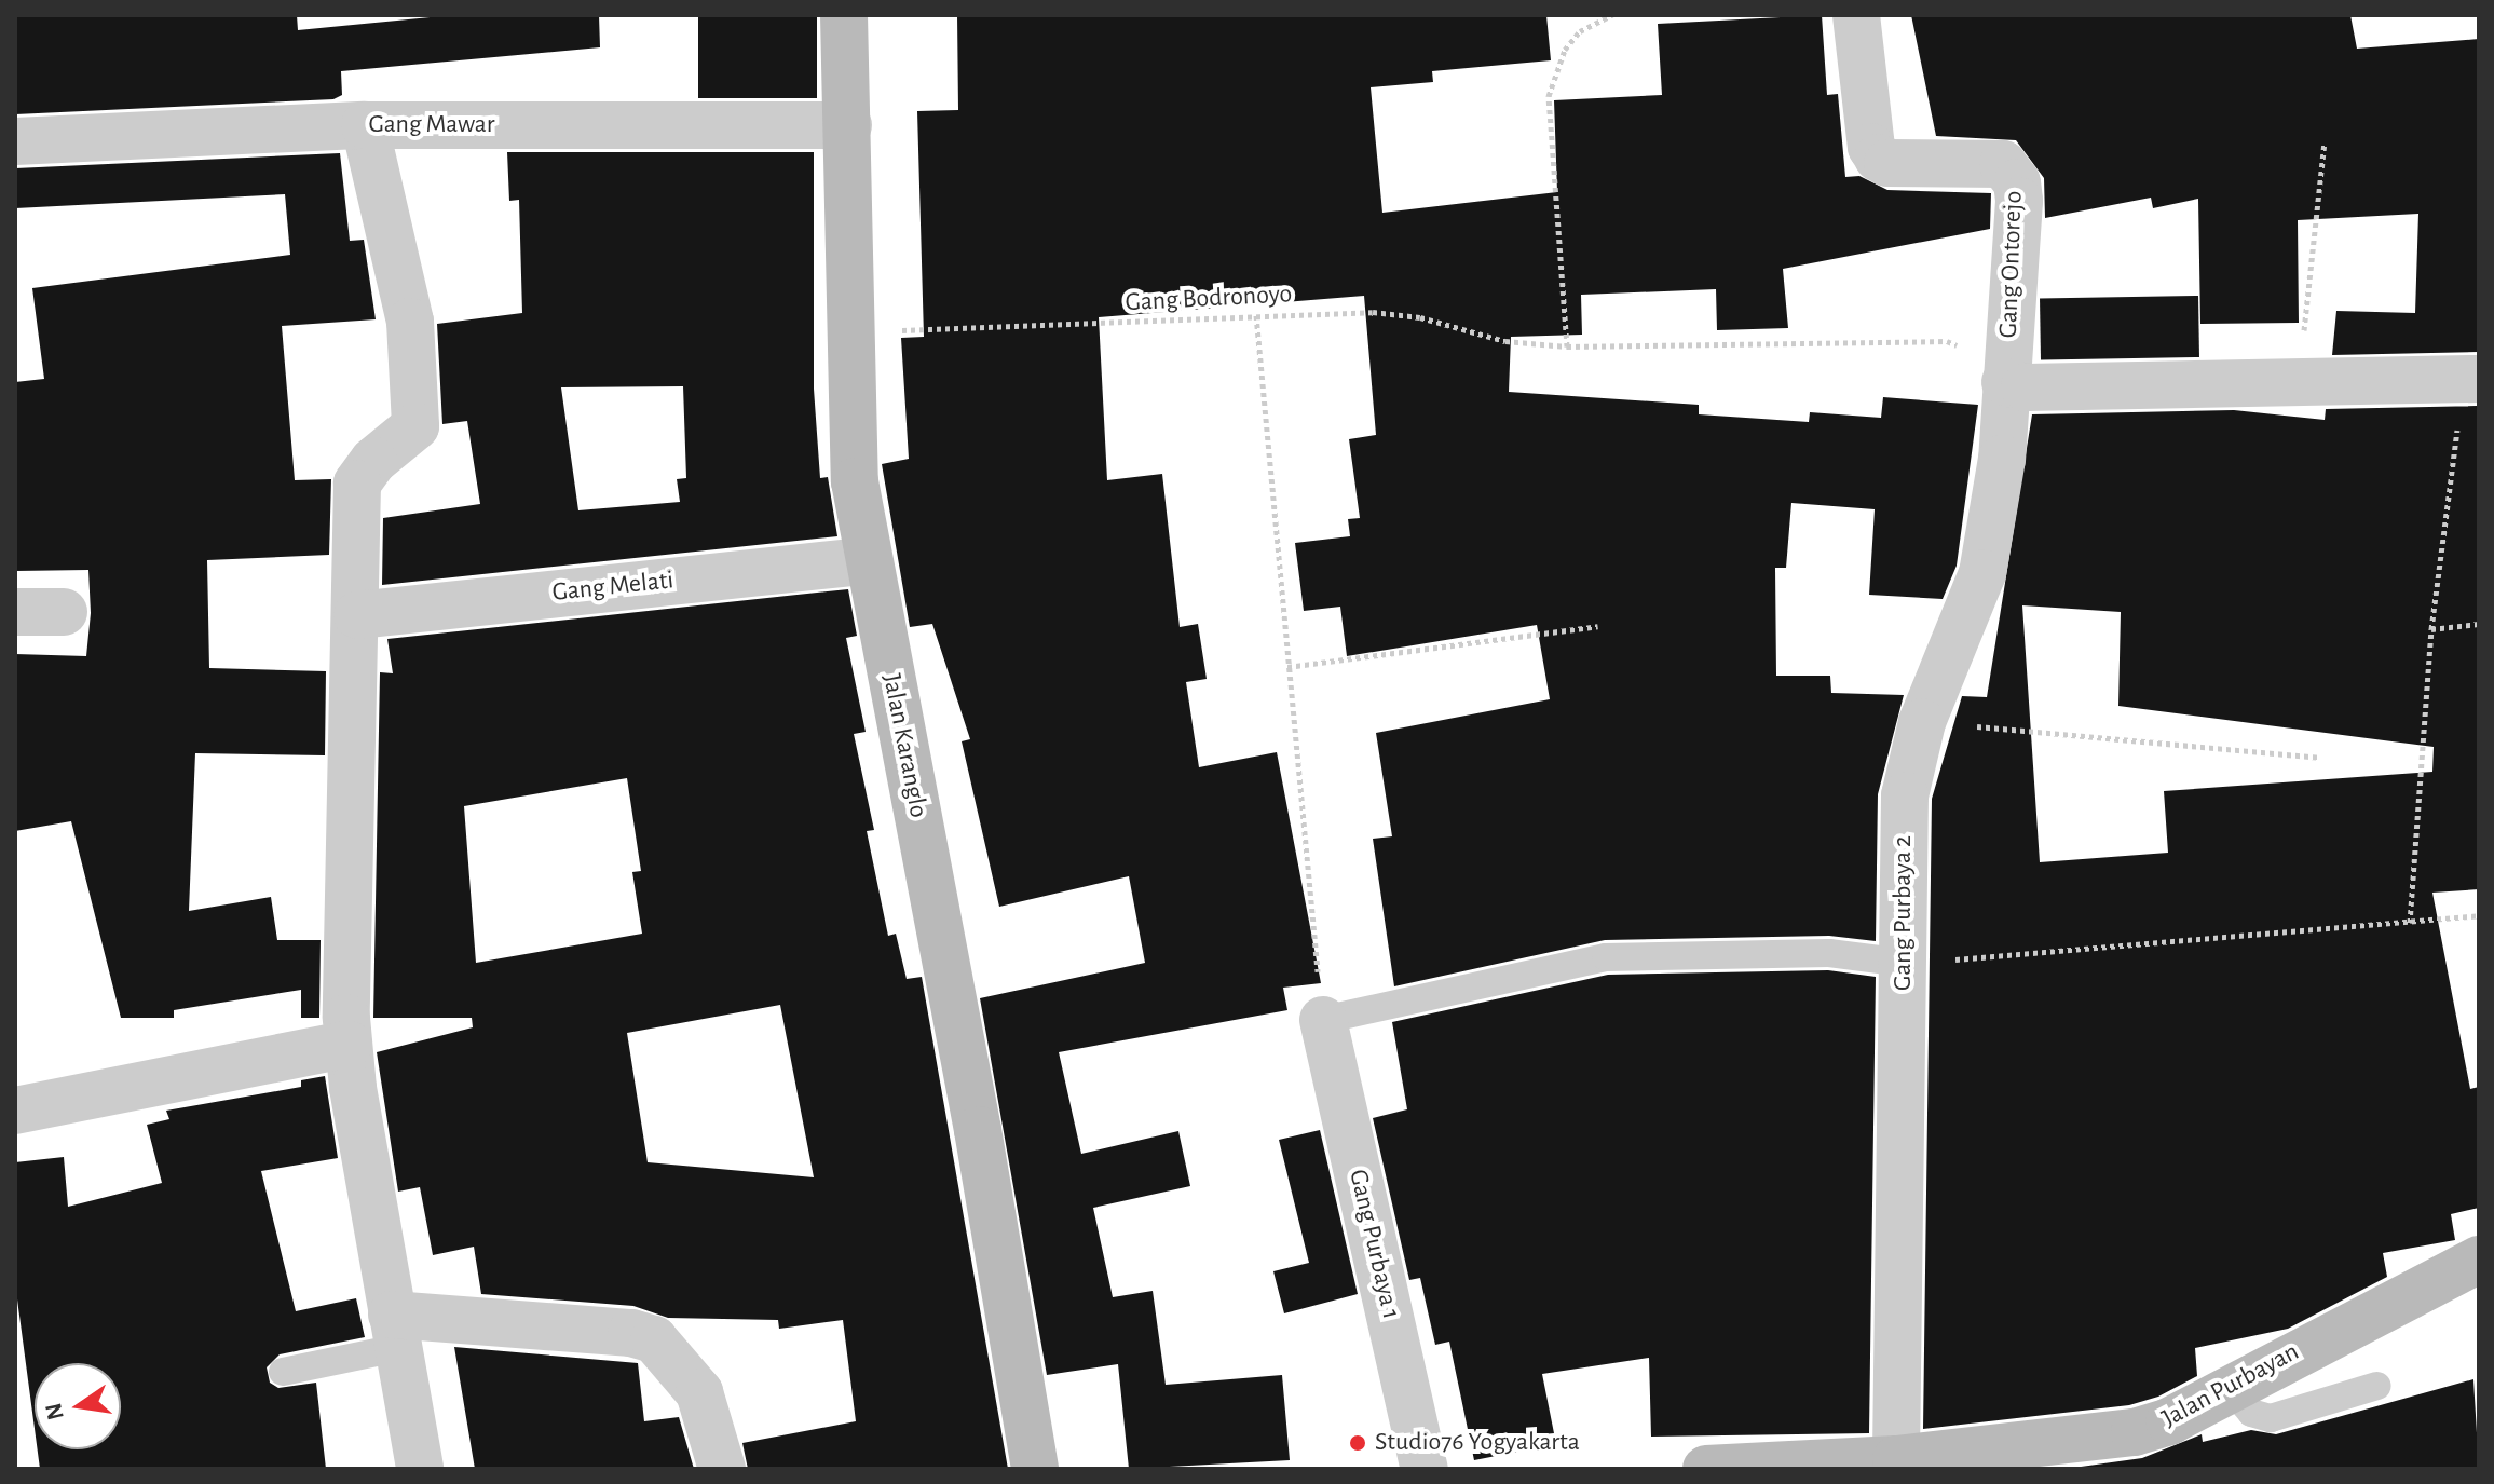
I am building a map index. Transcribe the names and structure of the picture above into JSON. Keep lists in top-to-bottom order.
{
  "streets": {
    "street": [
      "Gang Mawar",
      "Gang Ontorejo",
      "Gang Melati",
      "Jalan Karanglo",
      "Gang Purbaya 2",
      "Gang Purbaya 1",
      "Jalan Purbayan"
    ],
    "path": ["Gang Bodronoyo"]
  },
  "crossings": [
    ["Gang Mawar", "Jalan Karanglo"],
    ["Gang Ontorejo", "Gang Bodronoyo"],
    ["Gang Ontorejo", "Gang Purbaya 2"],
    ["Gang Bodronoyo", "Jalan Karanglo"],
    ["Gang Bodronoyo", "Gang Purbaya 2"],
    ["Gang Melati", "Jalan Karanglo"],
    ["Gang Purbaya 2", "Jalan Purbayan"]
  ],
  "places": ["Studio76 Yogyakarta"],
  "north": "left"
}
